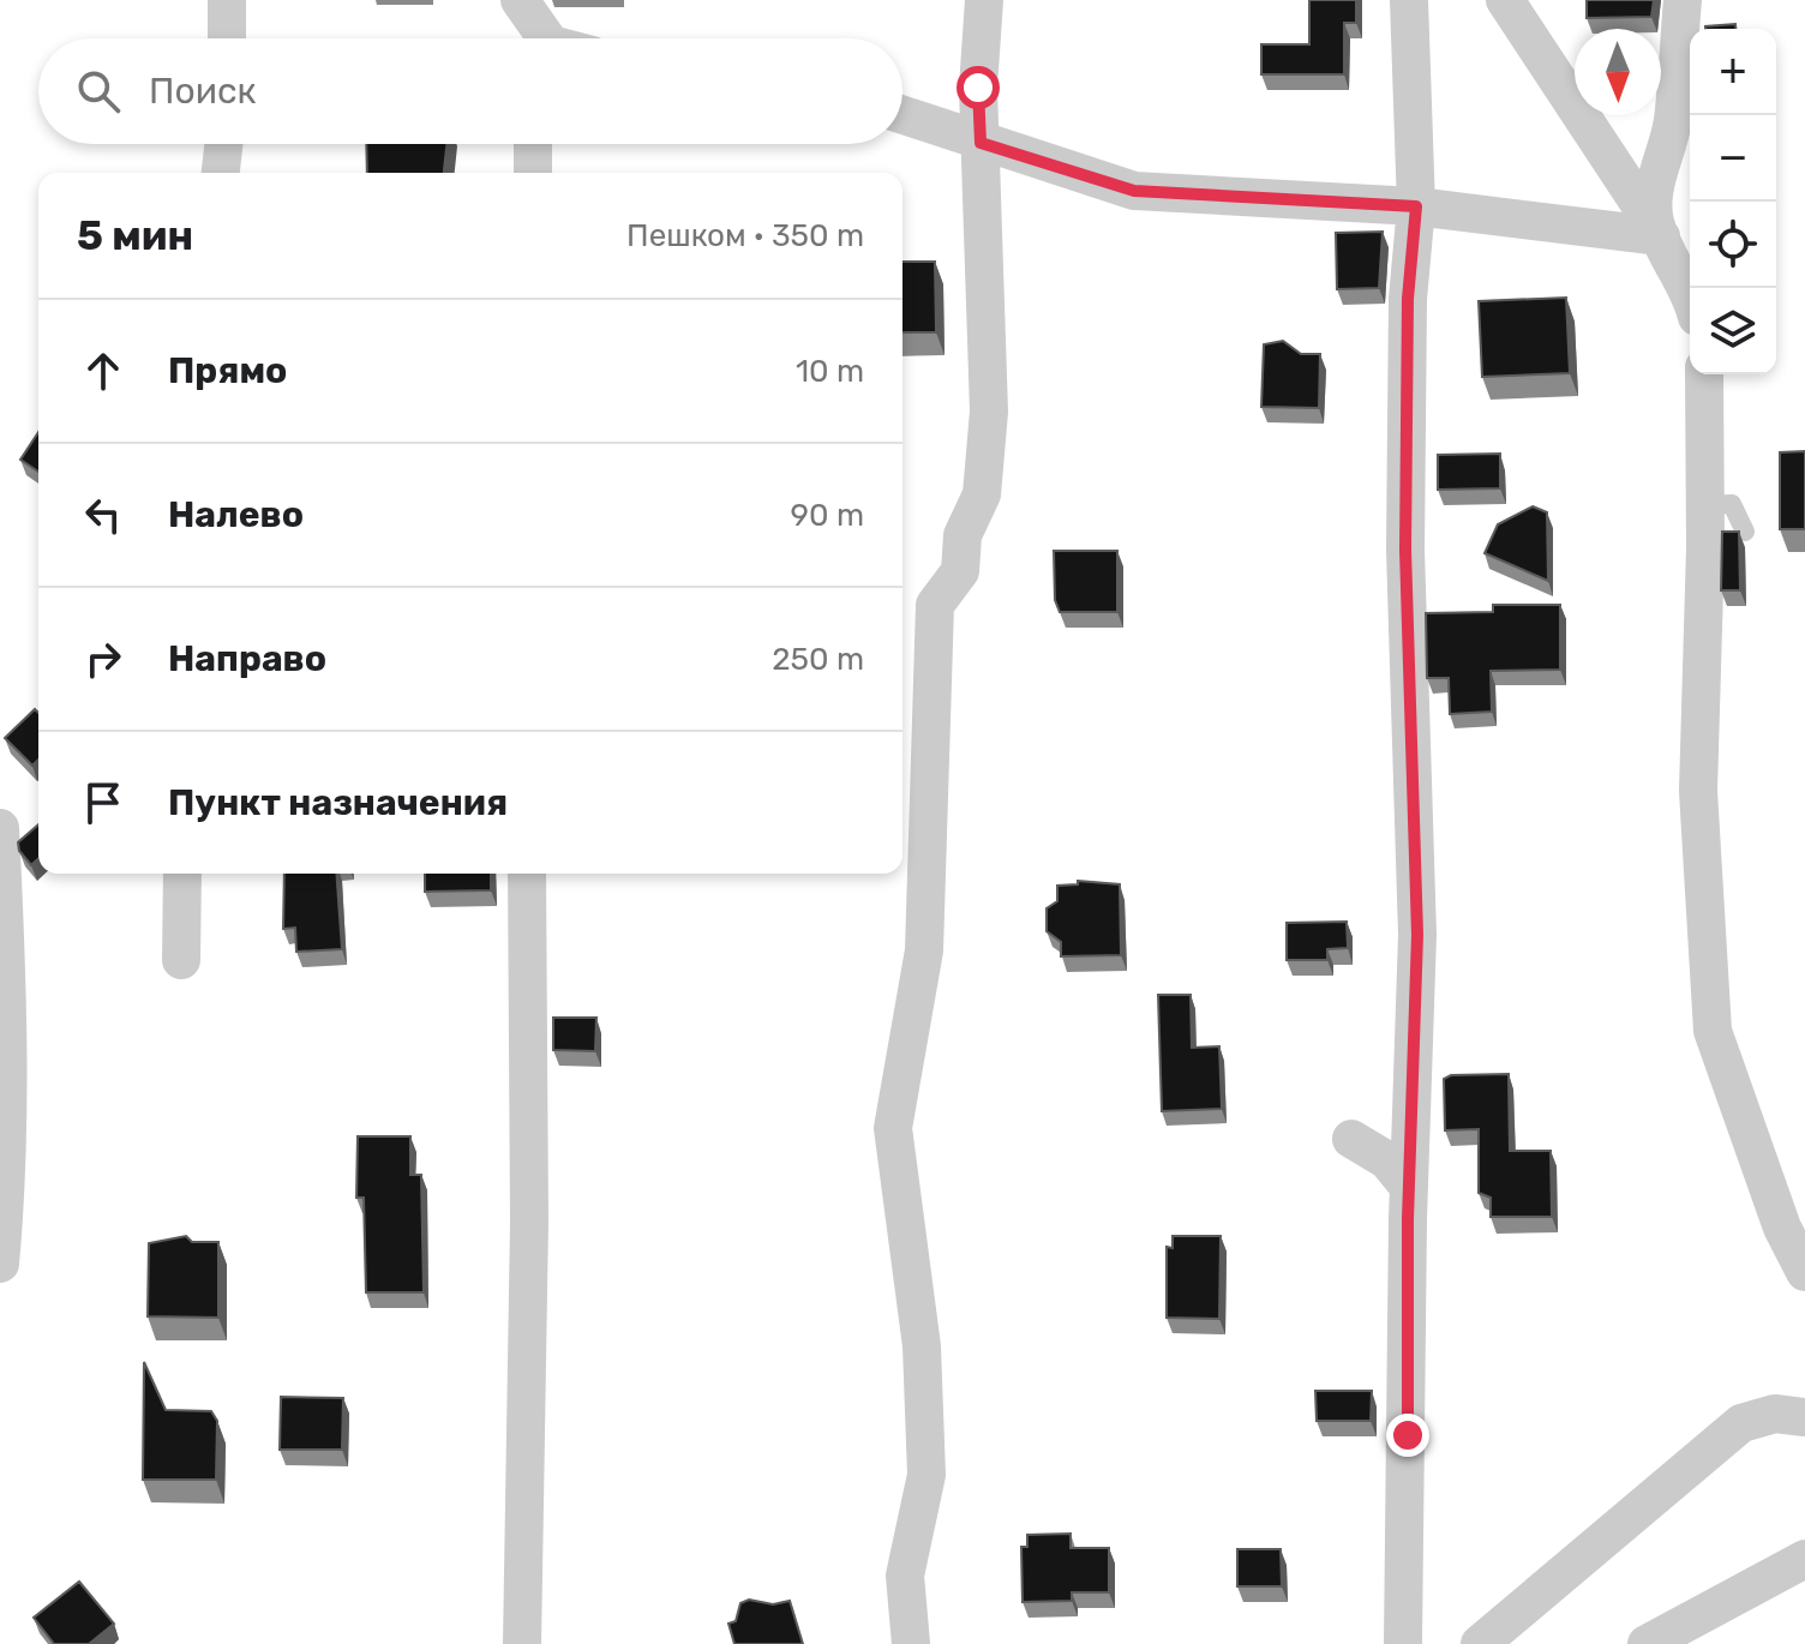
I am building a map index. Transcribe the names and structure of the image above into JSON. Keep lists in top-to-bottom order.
{
  "north": "bottom",
  "page": {
    "map_buttons": ["+", "−"],
    "search": "Поиск",
    "heading": ["5 мин", "Пешком · 350 m"],
    "list": [
      ["Прямо", "10 m"],
      ["Налево", "90 m"],
      ["Направо", "250 m"],
      "Пункт назначения"
    ]
  }
}
